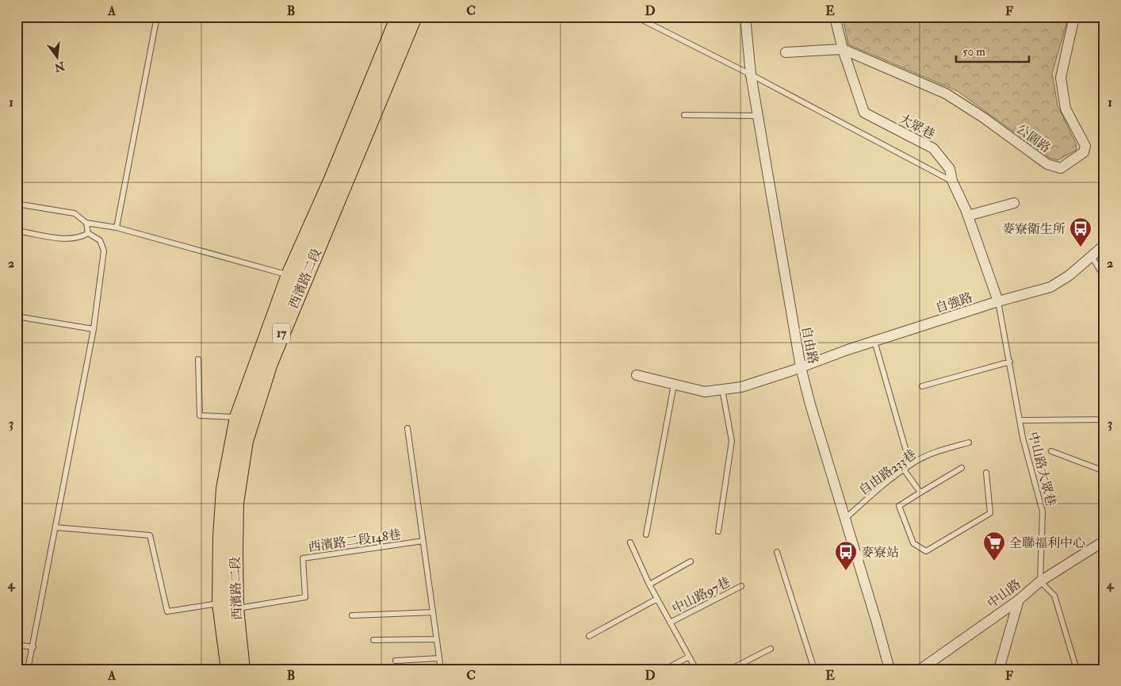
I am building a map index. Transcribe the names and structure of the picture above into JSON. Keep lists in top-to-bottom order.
{
  "streets": {
    "main road": ["西濱路二段", "17"],
    "street": [
      "大眾巷",
      "公園路",
      "自強路",
      "自由路",
      "中山路"
    ],
    "lane": [
      "中山路大眾巷",
      "自由路233巷",
      "西濱路二段148巷",
      "中山路97巷"
    ]
  },
  "crossings": [
    ["大眾巷", "公園路"],
    ["大眾巷", "自強路"],
    ["大眾巷", "中山路大眾巷"],
    ["西濱路二段", "西濱路二段148巷"],
    ["自強路", "自由路"],
    ["自強路", "中山路大眾巷"],
    ["自由路", "自由路233巷"],
    ["中山路大眾巷", "中山路"]
  ],
  "places": {
    "bus stop": ["麥寮衛生所", "麥寮站"],
    "supermarket": ["全聯福利中心"]
  },
  "scale_bar": "50 m",
  "north": "bottom",
  "grid": {
    "columns": [
      "A",
      "B",
      "C",
      "D",
      "E",
      "F"
    ],
    "rows": [
      "1",
      "2",
      "3",
      "4"
    ]
  }
}
